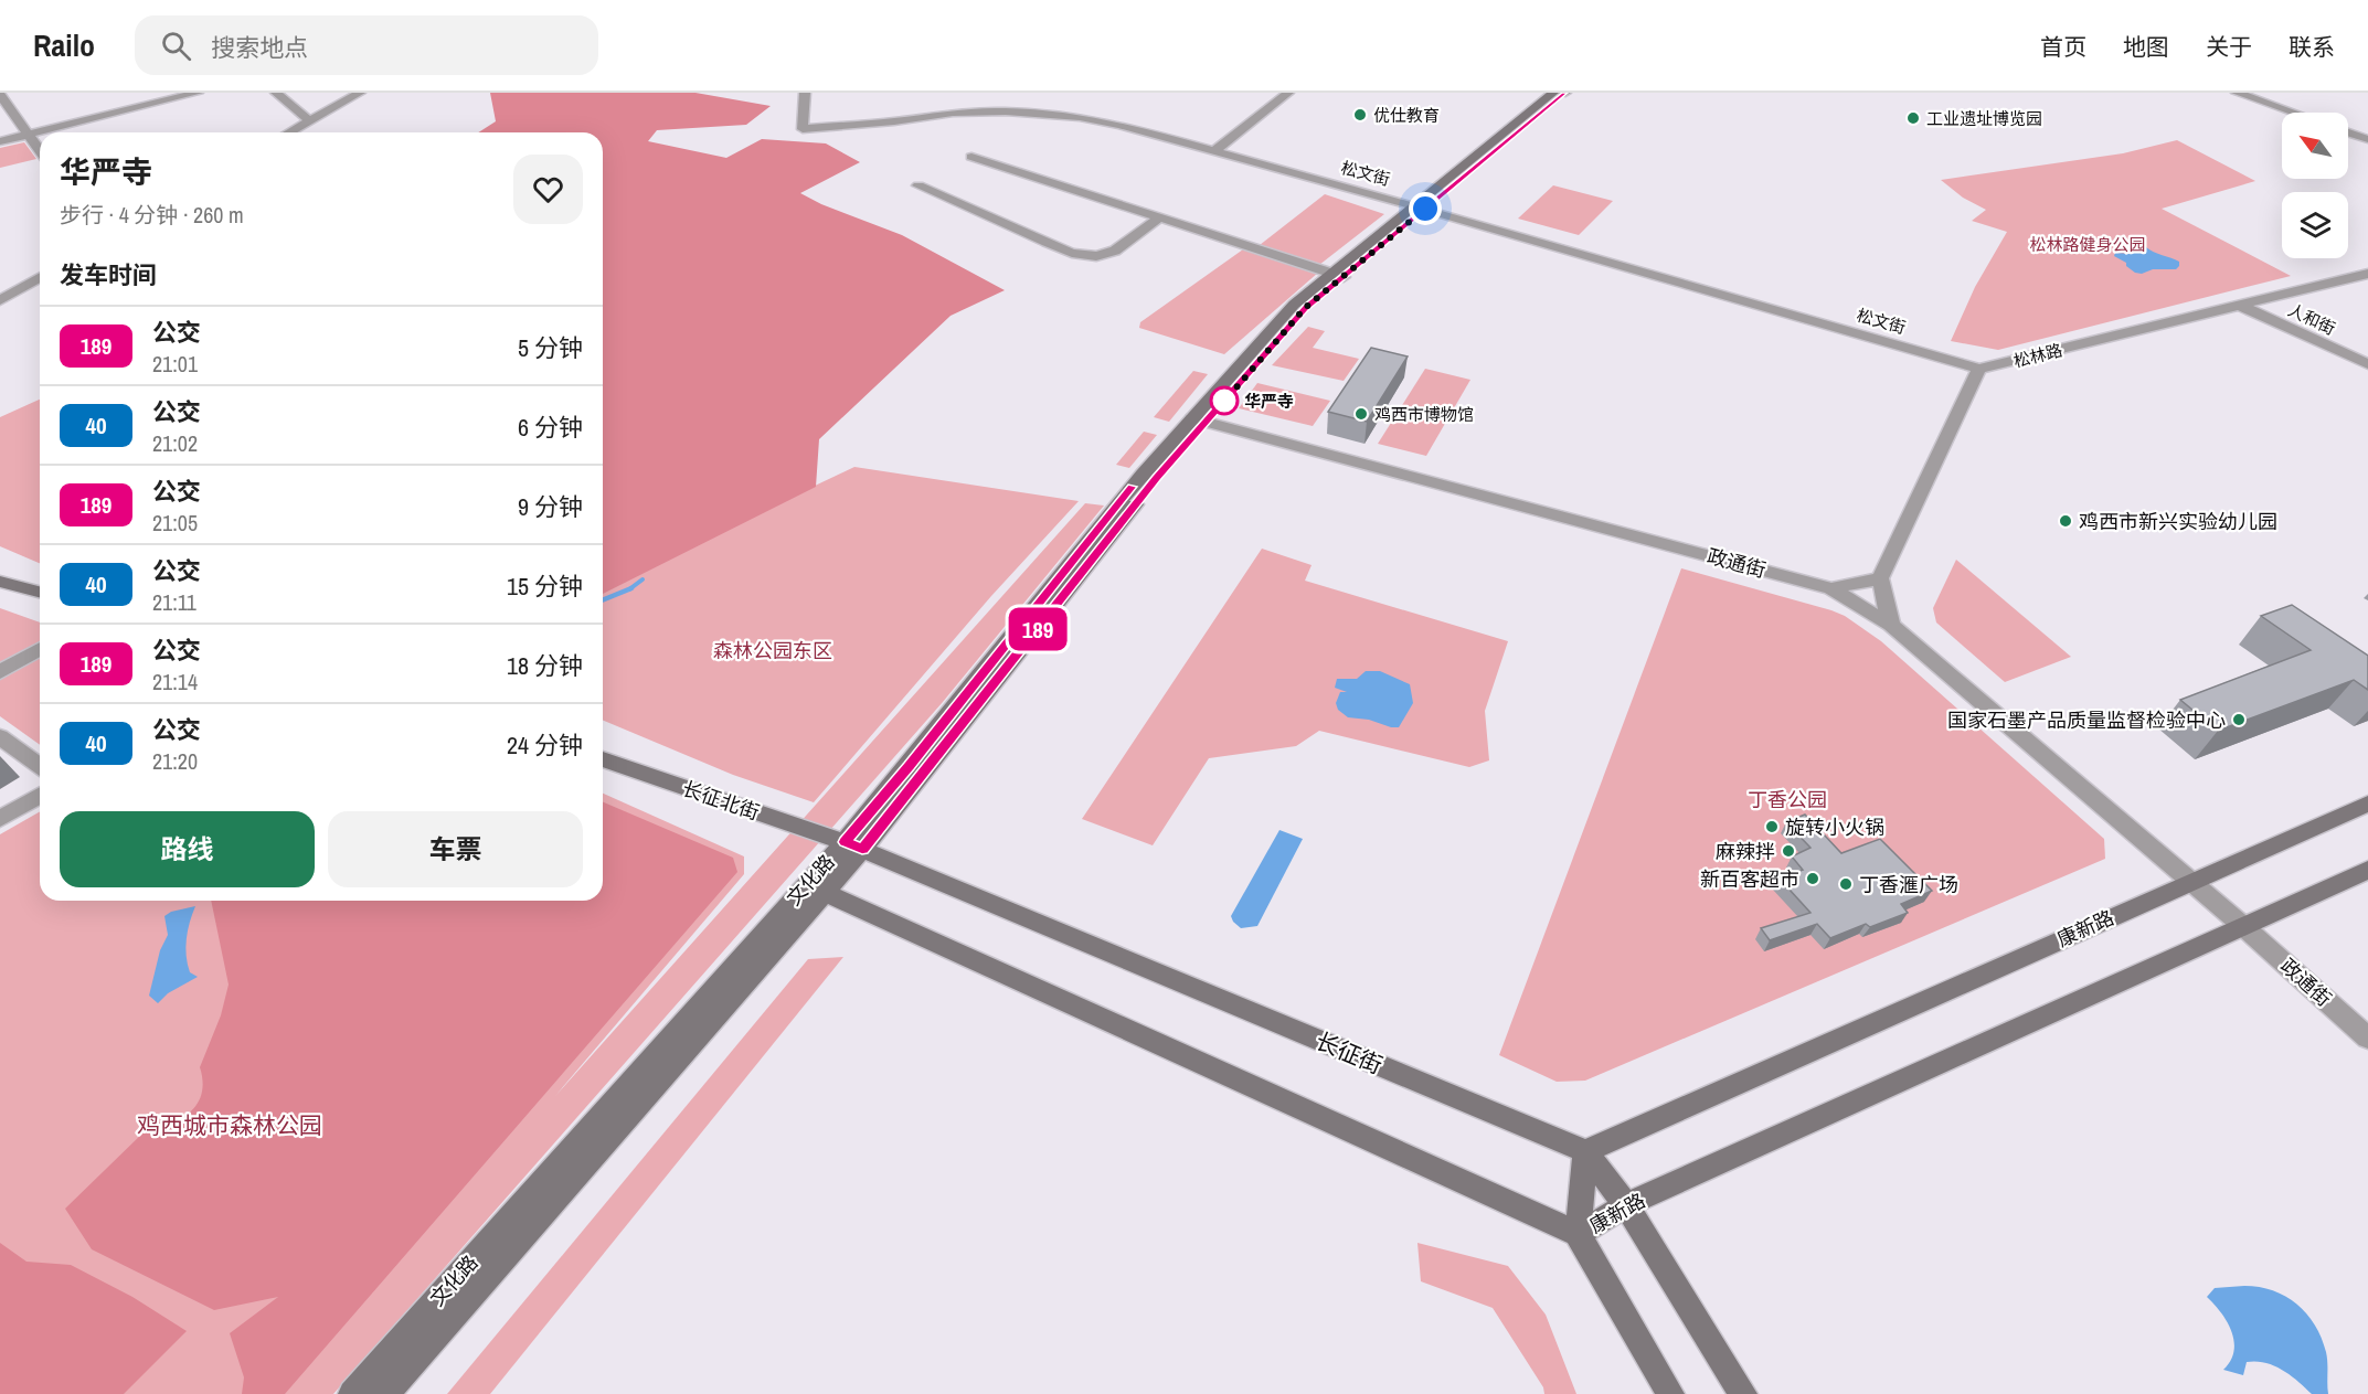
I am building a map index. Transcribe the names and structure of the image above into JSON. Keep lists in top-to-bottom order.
{
  "streets": {
    "main road": [
      "长征北街",
      "文化路",
      "康新路",
      "长征街"
    ],
    "street": [
      "松文街",
      "人和街",
      "松林路",
      "政通街"
    ]
  },
  "crossings": [
    ["松文街", "松林路"],
    ["松文街", "文化路"],
    ["人和街", "松林路"],
    ["政通街", "文化路"],
    ["政通街", "康新路"],
    ["长征北街", "文化路"],
    ["长征北街", "长征街"],
    ["文化路", "长征街"],
    ["康新路", "长征街"]
  ],
  "parks": [
    "松林路健身公园",
    "森林公园东区",
    "丁香公园",
    "鸡西城市森林公园"
  ],
  "places": [
    "优仕教育",
    "工业遗址博览园",
    "华严寺",
    "鸡西市博物馆",
    "鸡西市新兴实验幼儿园",
    "国家石墨产品质量监督检验中心",
    "旋转小火锅",
    "麻辣拌",
    "新百客超市",
    "丁香滙广场"
  ],
  "lines": ["bus line 189"],
  "north": "top left",
  "page": {
    "header": "Railo",
    "search": "搜索地点",
    "nav": [
      "首页",
      "地图",
      "关于",
      "联系"
    ],
    "on_map": "189",
    "heading": [
      ["华严寺", "步行 · 4 分钟 · 260 m"],
      "发车时间"
    ],
    "list": [
      {
        "mark": "189",
        "name": "公交",
        "note": "21:01",
        "value": "5 分钟"
      },
      {
        "mark": "40",
        "name": "公交",
        "note": "21:02",
        "value": "6 分钟"
      },
      {
        "mark": "189",
        "name": "公交",
        "note": "21:05",
        "value": "9 分钟"
      },
      {
        "mark": "40",
        "name": "公交",
        "note": "21:11",
        "value": "15 分钟"
      },
      {
        "mark": "189",
        "name": "公交",
        "note": "21:14",
        "value": "18 分钟"
      },
      {
        "mark": "40",
        "name": "公交",
        "note": "21:20",
        "value": "24 分钟"
      }
    ],
    "buttons": ["路线", "车票"]
  }
}
